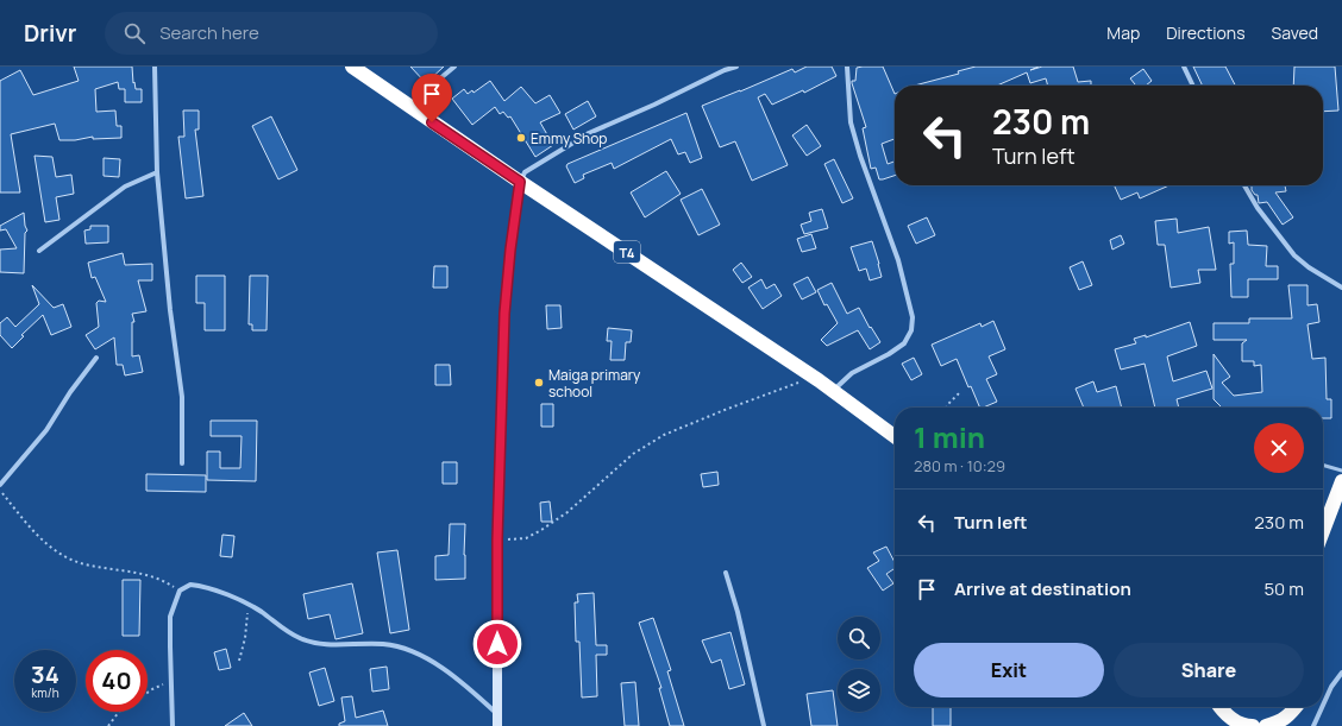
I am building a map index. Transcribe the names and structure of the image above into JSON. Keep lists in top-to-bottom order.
{
  "streets": {
    "highway": ["T4"]
  },
  "places": ["Emmy Shop", "Maiga primary school"],
  "page": {
    "header": "Drivr",
    "search": "Search here",
    "nav": ["Map", "Directions", "Saved"],
    "turn": ["230 m", "Turn left"],
    "heading": ["1 min", "280 m · 10:29"],
    "list": [
      {
        "name": "Turn left",
        "value": "230 m"
      },
      {
        "name": "Arrive at destination",
        "value": "50 m"
      }
    ],
    "buttons": ["Exit", "Share"],
    "speed": "34 km/h",
    "limit": "40"
  }
}
